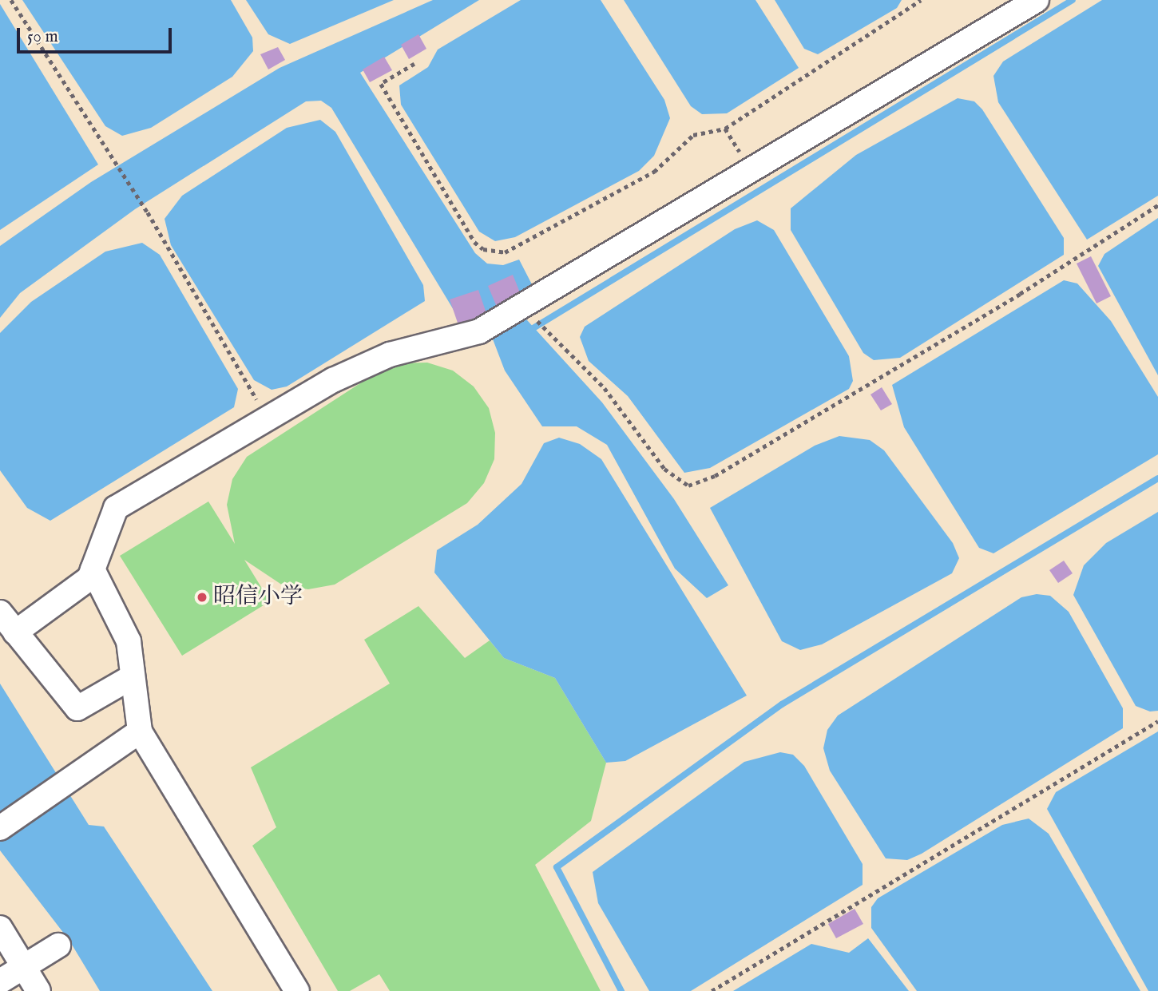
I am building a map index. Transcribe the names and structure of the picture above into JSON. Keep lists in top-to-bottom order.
{
  "places": ["昭信小学"],
  "scale_bar": "50 m"
}
